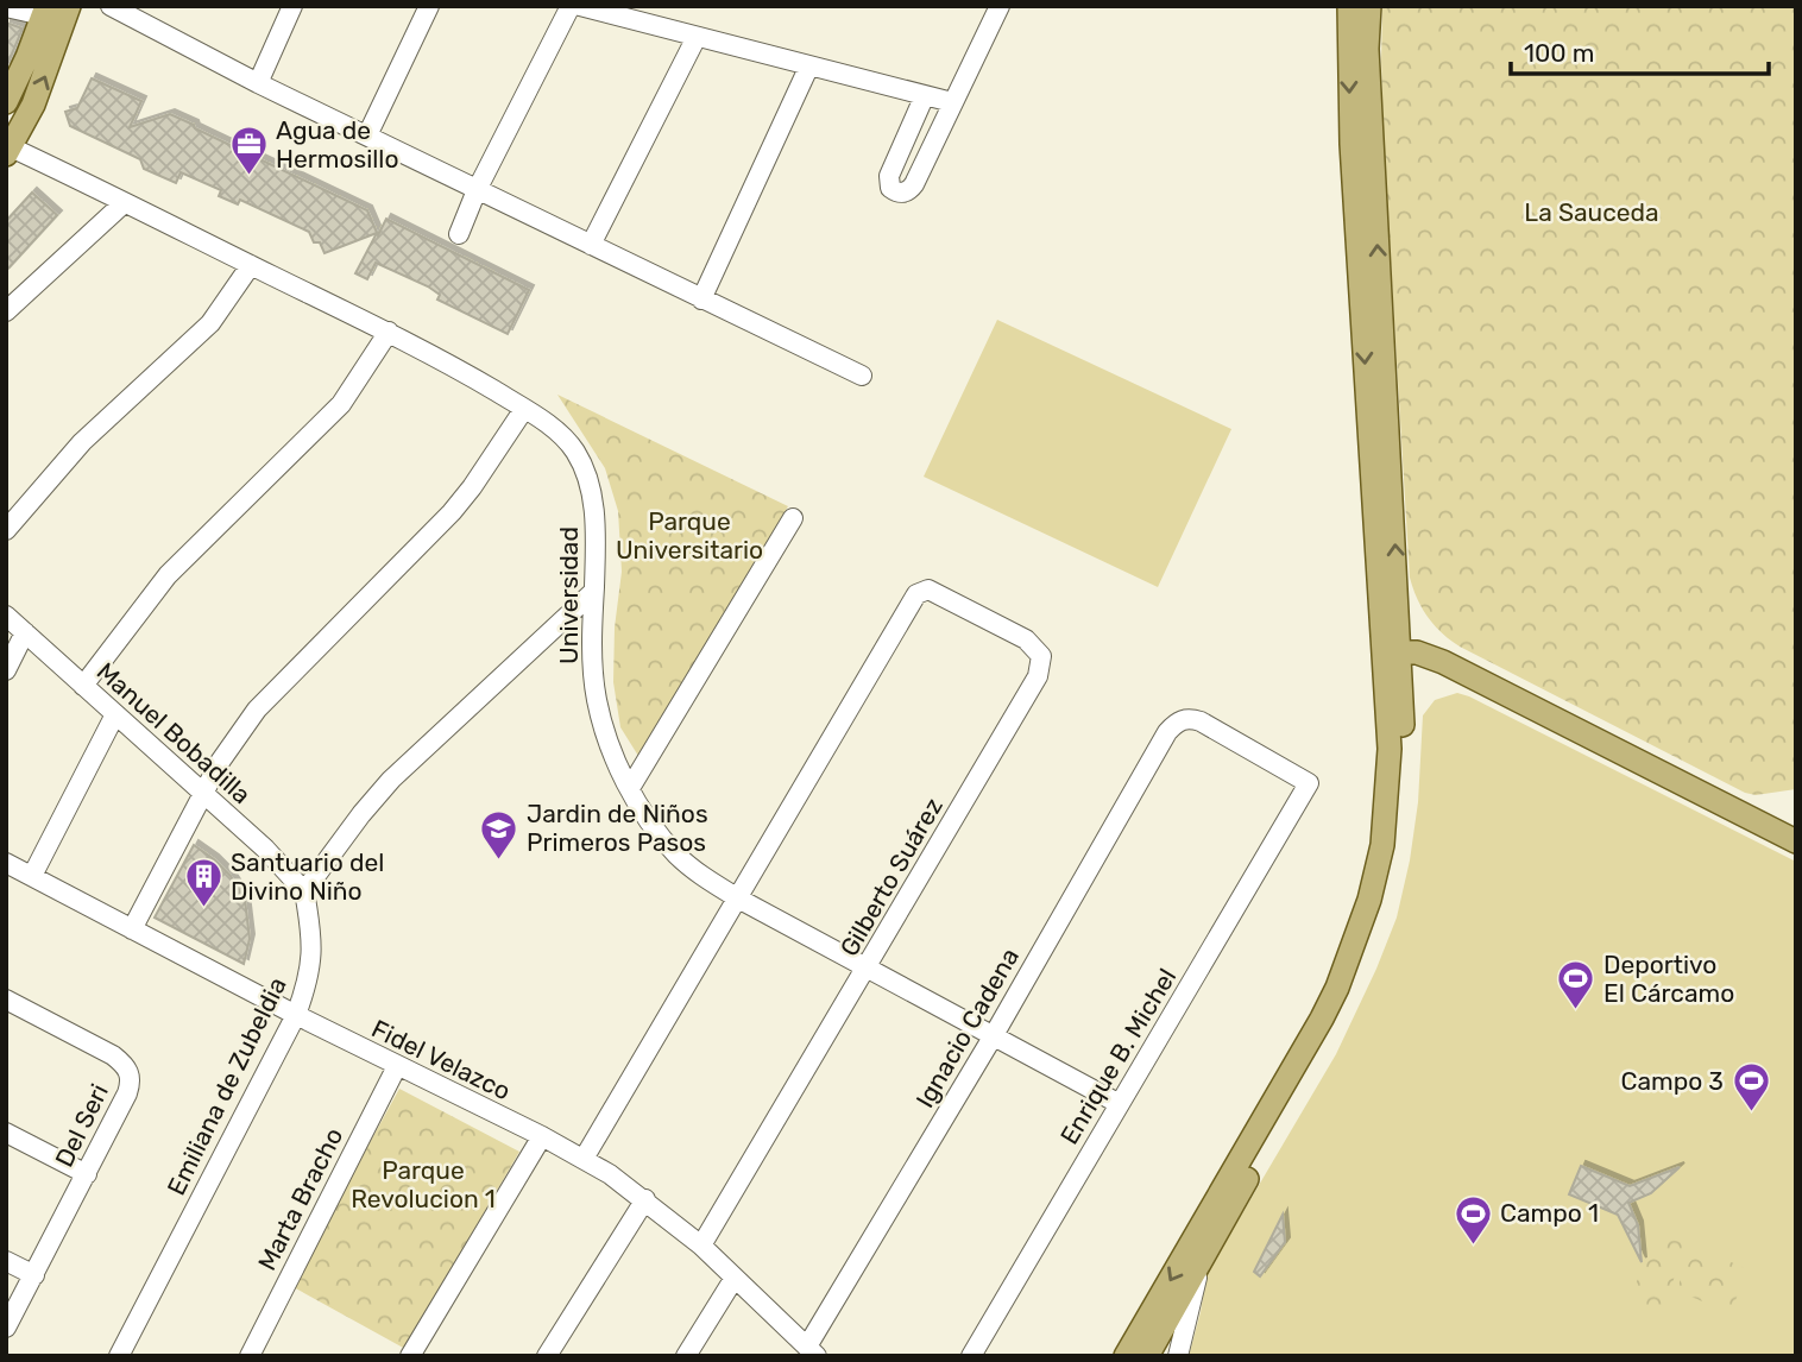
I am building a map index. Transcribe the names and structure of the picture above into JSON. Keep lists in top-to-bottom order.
{
  "streets": {
    "street": [
      "Universidad",
      "Manuel Bobadilla",
      "Gilberto Suárez",
      "Ignacio Cadena",
      "Enrique B. Michel",
      "Fidel Velazco",
      "Emiliana de Zubeldia",
      "Del Seri",
      "Marta Bracho"
    ]
  },
  "crossings": [
    ["Universidad", "Gilberto Suárez"],
    ["Universidad", "Ignacio Cadena"],
    ["Universidad", "Enrique B. Michel"],
    ["Manuel Bobadilla", "Emiliana de Zubeldia"],
    ["Gilberto Suárez", "Fidel Velazco"],
    ["Ignacio Cadena", "Enrique B. Michel"],
    ["Ignacio Cadena", "Fidel Velazco"],
    ["Fidel Velazco", "Emiliana de Zubeldia"],
    ["Fidel Velazco", "Marta Bracho"]
  ],
  "parks": ["La Sauceda", "Parque Universitario", "Parque Revolucion 1"],
  "places": {
    "office": ["Agua de Hermosillo"],
    "school or university": ["Jardin de Niños Primeros Pasos"],
    "building": ["Santuario del Divino Niño"],
    "sports": ["Deportivo El Cárcamo", "Campo 3", "Campo 1"]
  },
  "scale_bar": "100 m"
}
